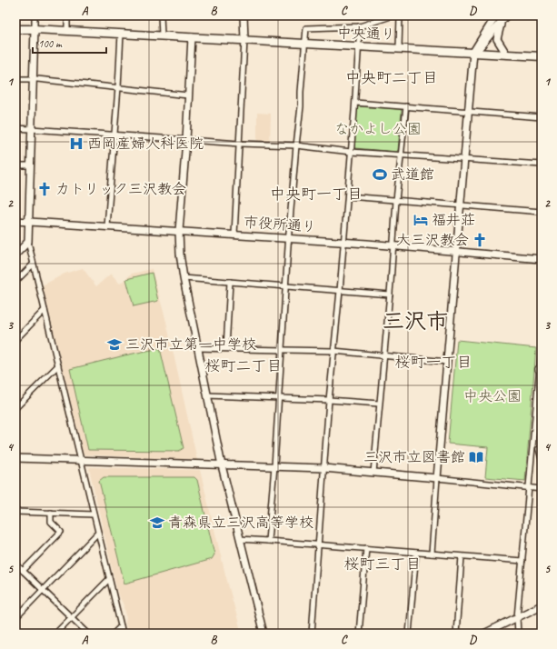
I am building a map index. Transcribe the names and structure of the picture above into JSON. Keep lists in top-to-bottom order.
{
  "streets": {
    "main road": ["中央通り"],
    "street": ["市役所通り"]
  },
  "districts": [
    "中央町二丁目",
    "中央町一丁目",
    "三沢市",
    "桜町一丁目",
    "桜町二丁目",
    "桜町三丁目"
  ],
  "parks": ["なかよし公園", "中央公園"],
  "places": {
    "hospital": ["西岡産婦人科医院"],
    "sports": ["武道館"],
    "church": ["カトリック三沢教会", "大三沢教会"],
    "hotel": ["福井荘"],
    "school or university": ["三沢市立第一中学校", "青森県立三沢高等学校"],
    "library": ["三沢市立図書館"]
  },
  "scale_bar": "100 m",
  "grid": {
    "columns": [
      "A",
      "B",
      "C",
      "D"
    ],
    "rows": [
      "1",
      "2",
      "3",
      "4",
      "5"
    ]
  }
}
